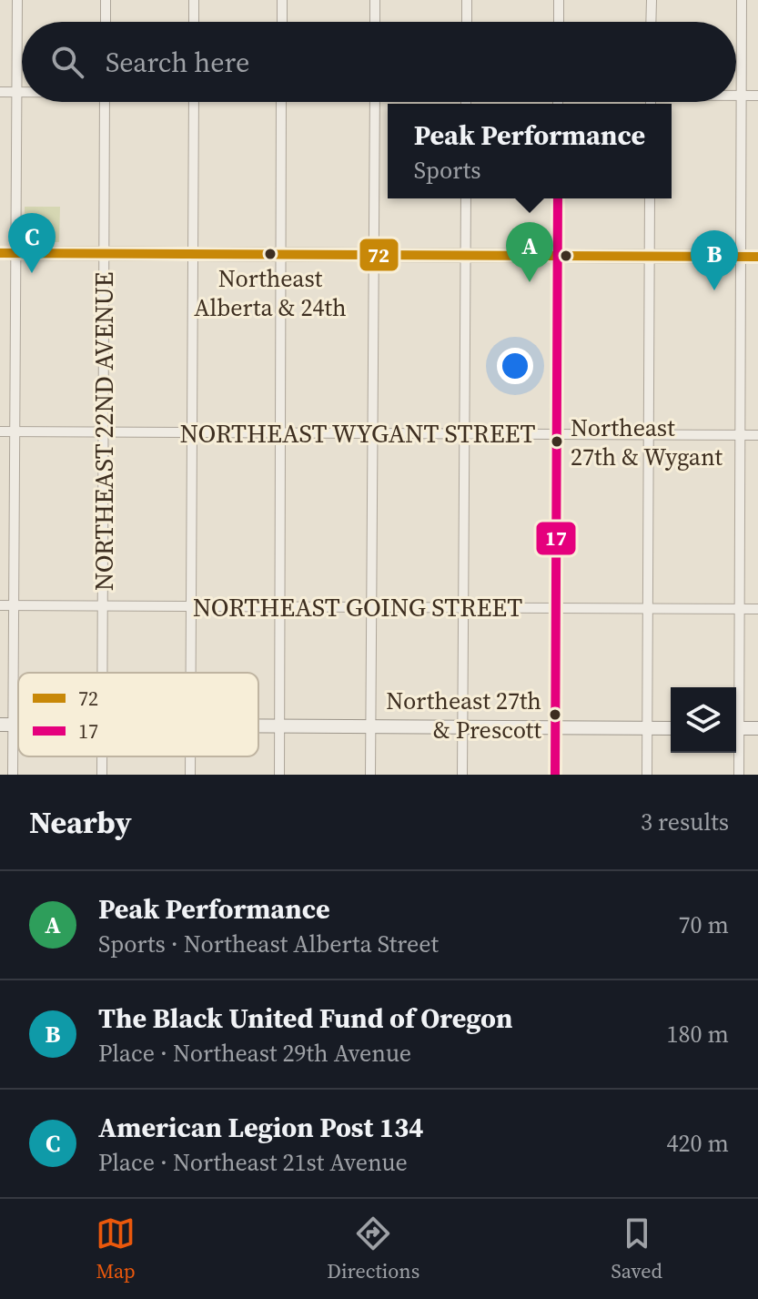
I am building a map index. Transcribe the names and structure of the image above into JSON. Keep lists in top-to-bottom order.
{
  "streets": {
    "street": ["NORTHEAST 22ND AVENUE", "NORTHEAST WYGANT STREET", "NORTHEAST GOING STREET"]
  },
  "crossings": [
    ["NORTHEAST 22ND AVENUE", "NORTHEAST WYGANT STREET"],
    ["NORTHEAST 22ND AVENUE", "NORTHEAST GOING STREET"]
  ],
  "places": ["Northeast Alberta & 24th", "Northeast 27th & Wygant", "Northeast 27th & Prescott"],
  "lines": ["transit line 17", "transit line 72"],
  "legend": ["72", "17"],
  "page": {
    "search": "Search here",
    "popup": ["Peak Performance", "Sports"],
    "pins": ["C", "A", "B"],
    "heading": ["Nearby", "3 results"],
    "list": [
      {
        "mark": "A",
        "name": "Peak Performance",
        "note": "Sports · Northeast Alberta Street",
        "value": "70 m"
      },
      {
        "mark": "B",
        "name": "The Black United Fund of Oregon",
        "note": "Place · Northeast 29th Avenue",
        "value": "180 m"
      },
      {
        "mark": "C",
        "name": "American Legion Post 134",
        "note": "Place · Northeast 21st Avenue",
        "value": "420 m"
      }
    ],
    "nav": ["Map", "Directions", "Saved"]
  }
}
